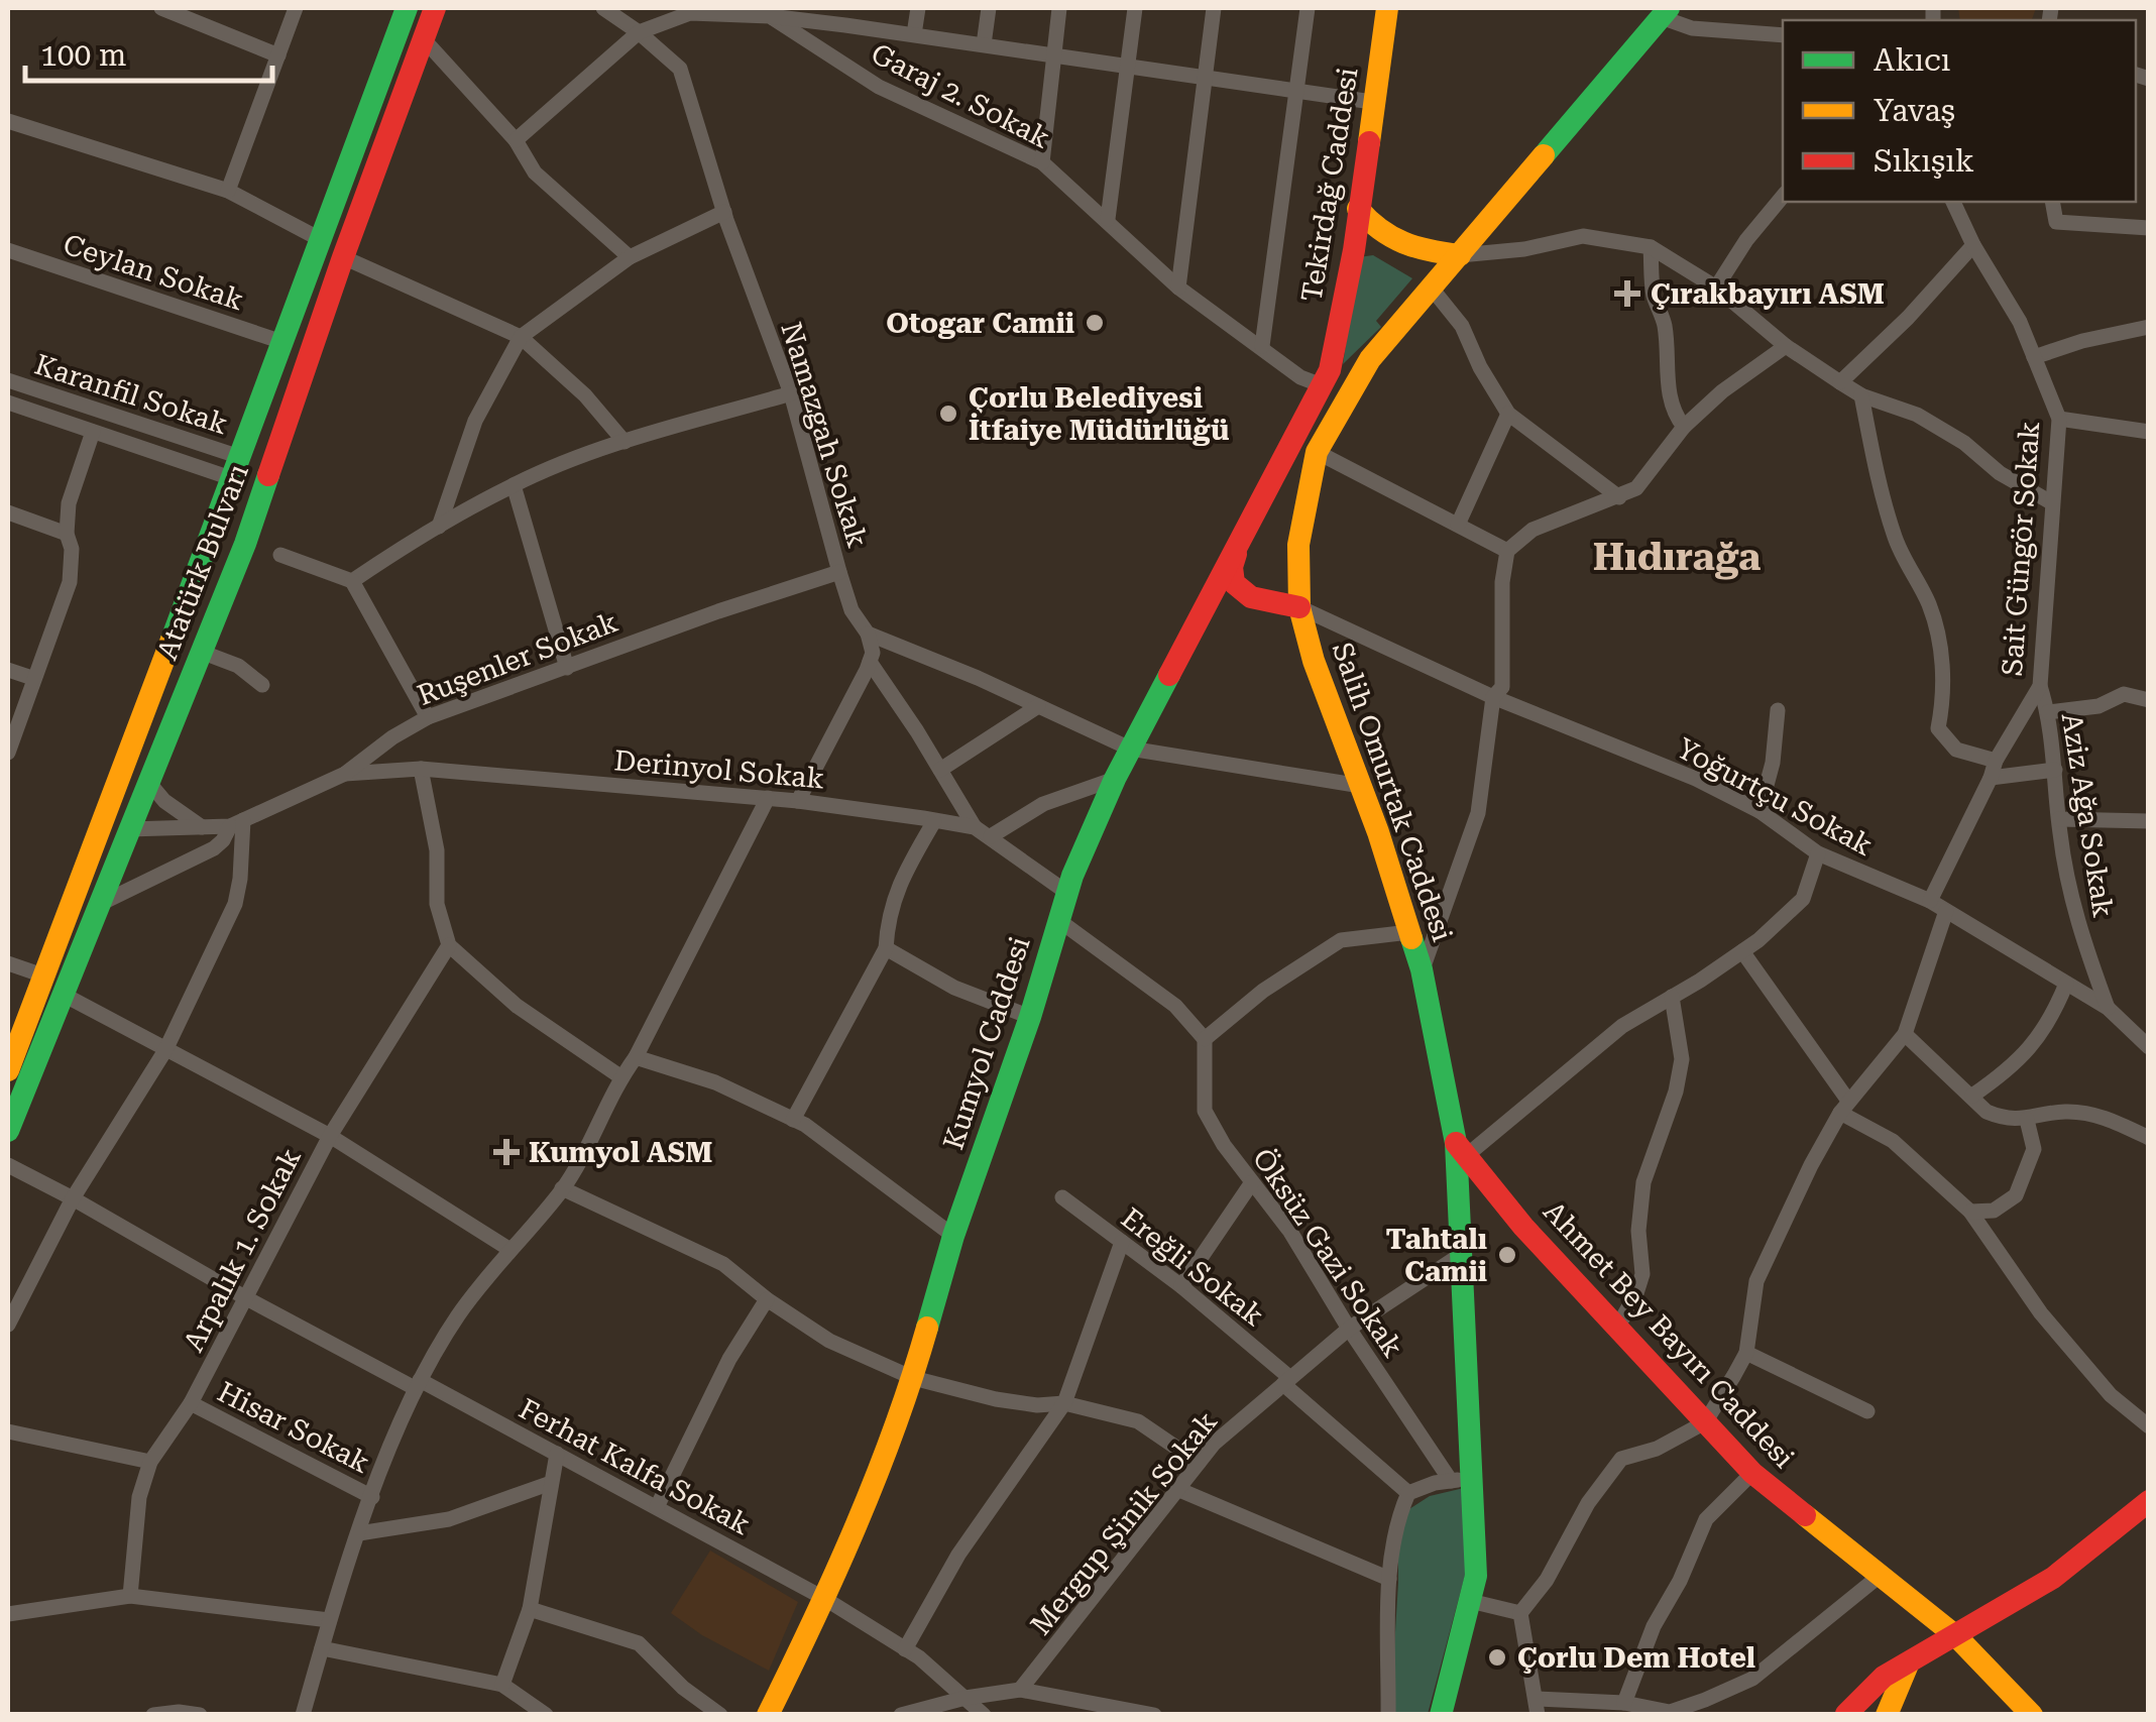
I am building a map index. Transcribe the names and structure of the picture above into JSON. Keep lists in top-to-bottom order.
{
  "streets": {
    "main road": [
      "Tekirdağ Caddesi",
      "Atatürk Bulvarı",
      "Salih Omurtak Caddesi",
      "Kumyol Caddesi",
      "Ahmet Bey Bayırı Caddesi"
    ],
    "street": [
      "Garaj 2. Sokak",
      "Ceylan Sokak",
      "Karanfil Sokak",
      "Namazgah Sokak",
      "Sait Güngör Sokak",
      "Ruşenler Sokak",
      "Derinyol Sokak",
      "Yoğurtçu Sokak",
      "Aziz Ağa Sokak",
      "Arpalık 1. Sokak",
      "Öksüz Gazi Sokak",
      "Ereğli Sokak",
      "Hisar Sokak",
      "Ferhat Kalfa Sokak",
      "Mergup Şinik Sokak"
    ]
  },
  "crossings": [
    ["Garaj 2. Sokak", "Tekirdağ Caddesi"],
    ["Tekirdağ Caddesi", "Kumyol Caddesi"],
    ["Ceylan Sokak", "Atatürk Bulvarı"],
    ["Karanfil Sokak", "Atatürk Bulvarı"],
    ["Namazgah Sokak", "Ruşenler Sokak"],
    ["Sait Güngör Sokak", "Yoğurtçu Sokak"],
    ["Sait Güngör Sokak", "Aziz Ağa Sokak"],
    ["Ruşenler Sokak", "Derinyol Sokak"],
    ["Derinyol Sokak", "Kumyol Caddesi"],
    ["Salih Omurtak Caddesi", "Yoğurtçu Sokak"],
    ["Salih Omurtak Caddesi", "Öksüz Gazi Sokak"],
    ["Salih Omurtak Caddesi", "Ahmet Bey Bayırı Caddesi"],
    ["Salih Omurtak Caddesi", "Mergup Şinik Sokak"],
    ["Yoğurtçu Sokak", "Aziz Ağa Sokak"],
    ["Kumyol Caddesi", "Ferhat Kalfa Sokak"],
    ["Arpalık 1. Sokak", "Hisar Sokak"],
    ["Arpalık 1. Sokak", "Ferhat Kalfa Sokak"],
    ["Öksüz Gazi Sokak", "Mergup Şinik Sokak"],
    ["Ereğli Sokak", "Mergup Şinik Sokak"]
  ],
  "districts": ["Hıdırağa"],
  "places": {
    "health": ["Çırakbayırı ASM", "Kumyol ASM"],
    "other": [
      "Otogar Camii",
      "Çorlu Belediyesi İtfaiye Müdürlüğü",
      "Tahtalı Camii",
      "Çorlu Dem Hotel"
    ]
  },
  "legend": ["Akıcı", "Yavaş", "Sıkışık"],
  "scale_bar": "100 m"
}
